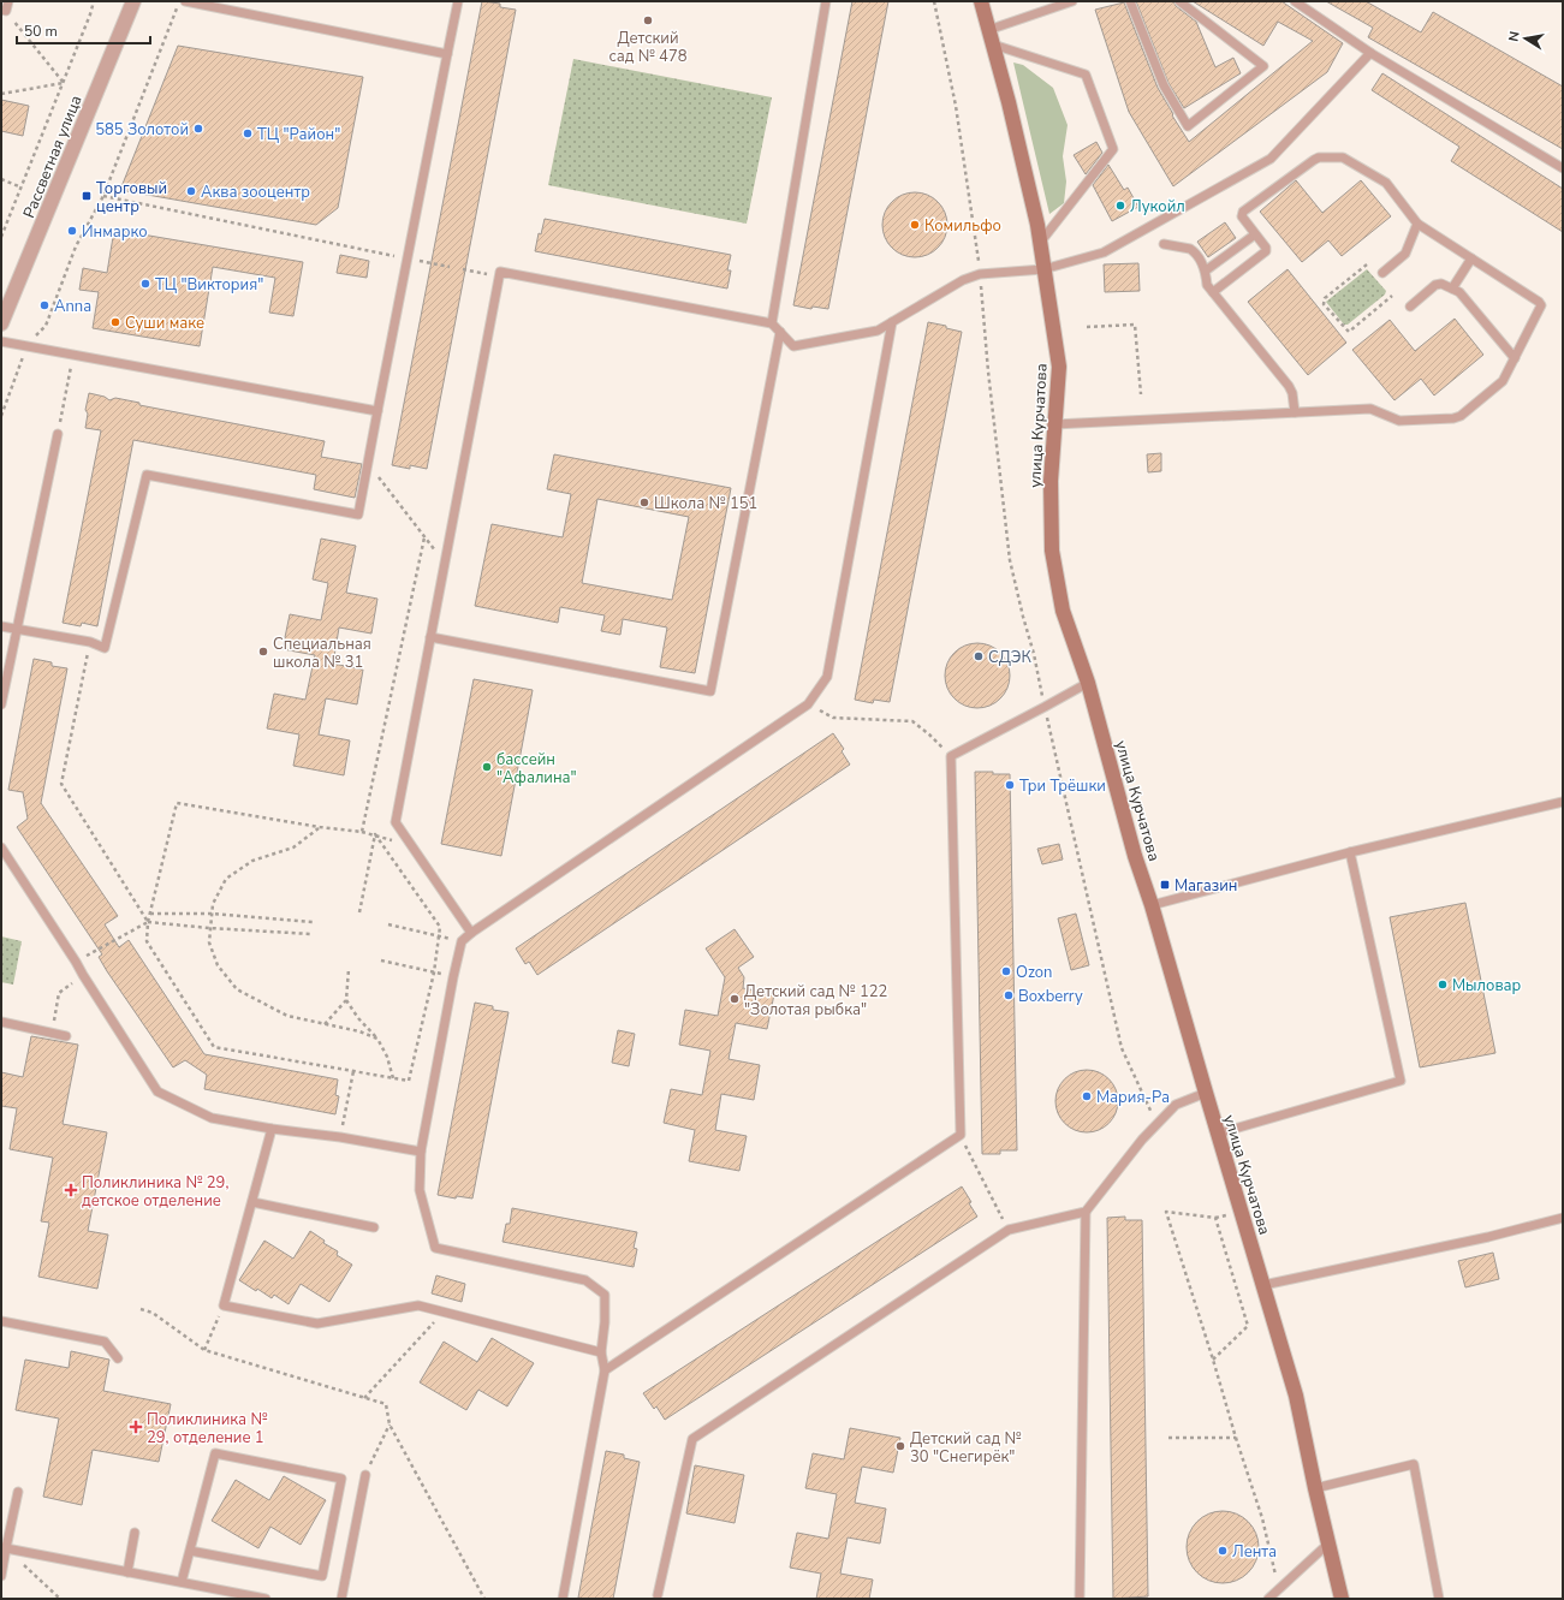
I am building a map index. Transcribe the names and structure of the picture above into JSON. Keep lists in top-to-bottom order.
{
  "streets": {
    "main road": ["улица Курчатова"],
    "street": ["Рассветная улица"]
  },
  "places": {
    "other": [
      "Детский сад № 478",
      "585 Золотой",
      "ТЦ \"Район\"",
      "Аква зооцентр",
      "Лукойл",
      "Комильфо",
      "Инмарко",
      "ТЦ \"Виктория\"",
      "Anna",
      "Суши маке",
      "Школа № 151",
      "Специальная школа № 31",
      "СДЭК",
      "бассейн \"Афалина\"",
      "Три Трёшки",
      "Ozon",
      "Мыловар",
      "Boxberry",
      "Детский сад № 122 \"Золотая рыбка\"",
      "Мария-Ра",
      "Детский сад № 30 \"Снегирёк\"",
      "Лента"
    ],
    "transit": ["Торговый центр", "Магазин"],
    "health": ["Поликлиника № 29, детское отделение", "Поликлиника № 29, отделение 1"]
  },
  "scale_bar": "50 m",
  "north": "left"
}
